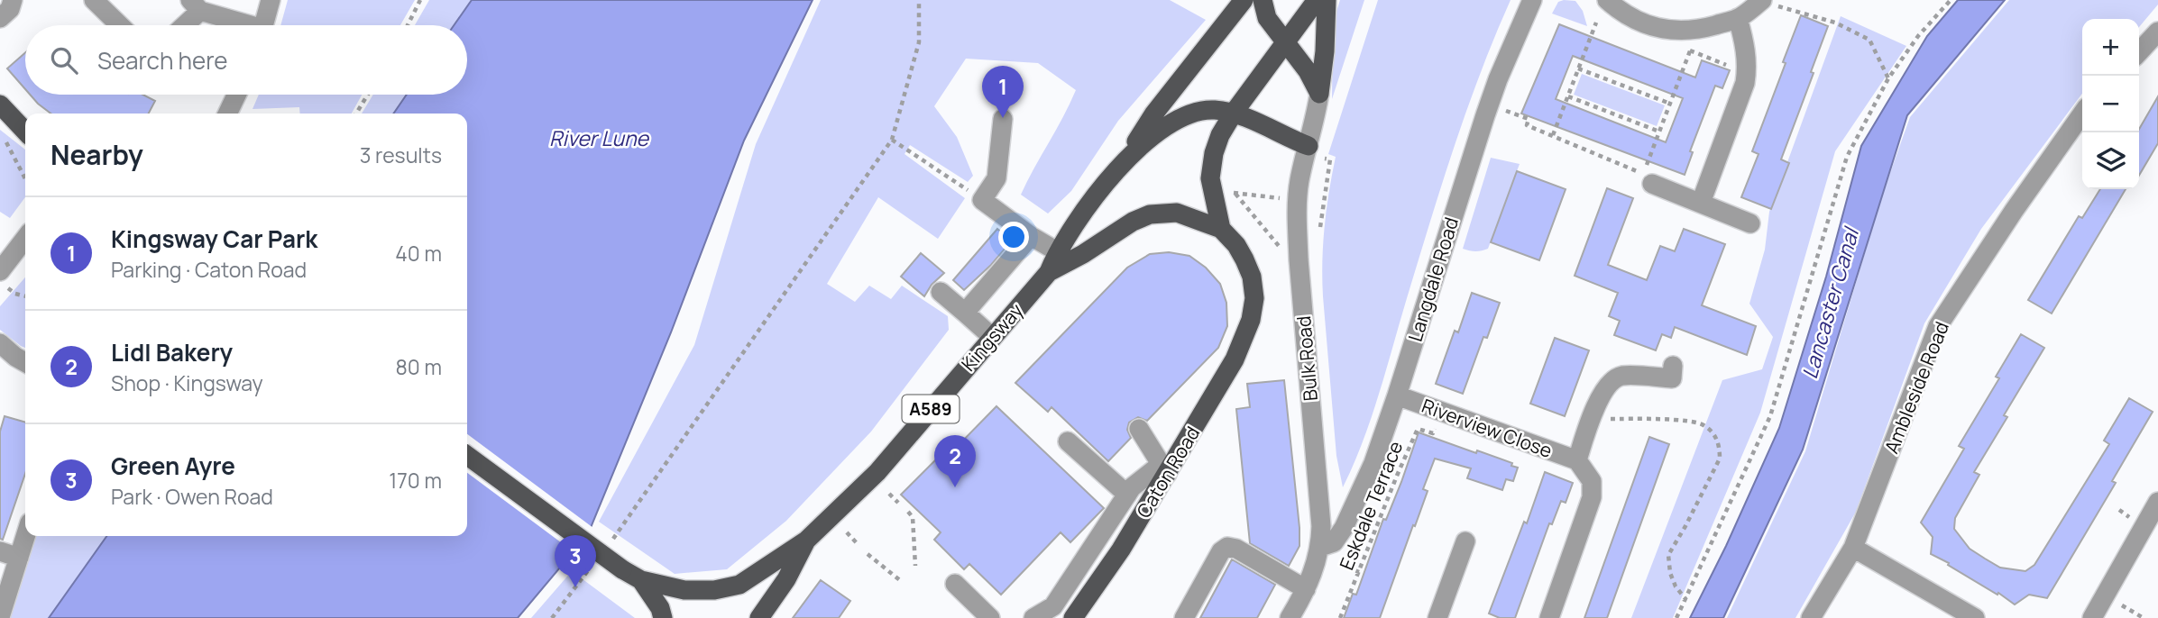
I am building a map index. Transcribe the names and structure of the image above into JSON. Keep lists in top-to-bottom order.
{
  "streets": {
    "main road": ["Kingsway", "A589", "Caton Road"],
    "street": [
      "Langdale Road",
      "Bulk Road",
      "Ambleside Road",
      "Riverview Close"
    ],
    "path": ["Eskdale Terrace"]
  },
  "crossings": [
    ["Langdale Road", "Bulk Road"],
    ["Langdale Road", "Riverview Close"],
    ["Kingsway", "A589"],
    ["A589", "Caton Road"]
  ],
  "water": ["River Lune", "Lancaster Canal"],
  "page": {
    "map_buttons": ["+", "−"],
    "search": "Search here",
    "pins": ["1", "2", "3"],
    "heading": ["Nearby", "3 results"],
    "list": [
      {
        "mark": "1",
        "name": "Kingsway Car Park",
        "note": "Parking · Caton Road",
        "value": "40 m"
      },
      {
        "mark": "2",
        "name": "Lidl Bakery",
        "note": "Shop · Kingsway",
        "value": "80 m"
      },
      {
        "mark": "3",
        "name": "Green Ayre",
        "note": "Park · Owen Road",
        "value": "170 m"
      }
    ]
  }
}
